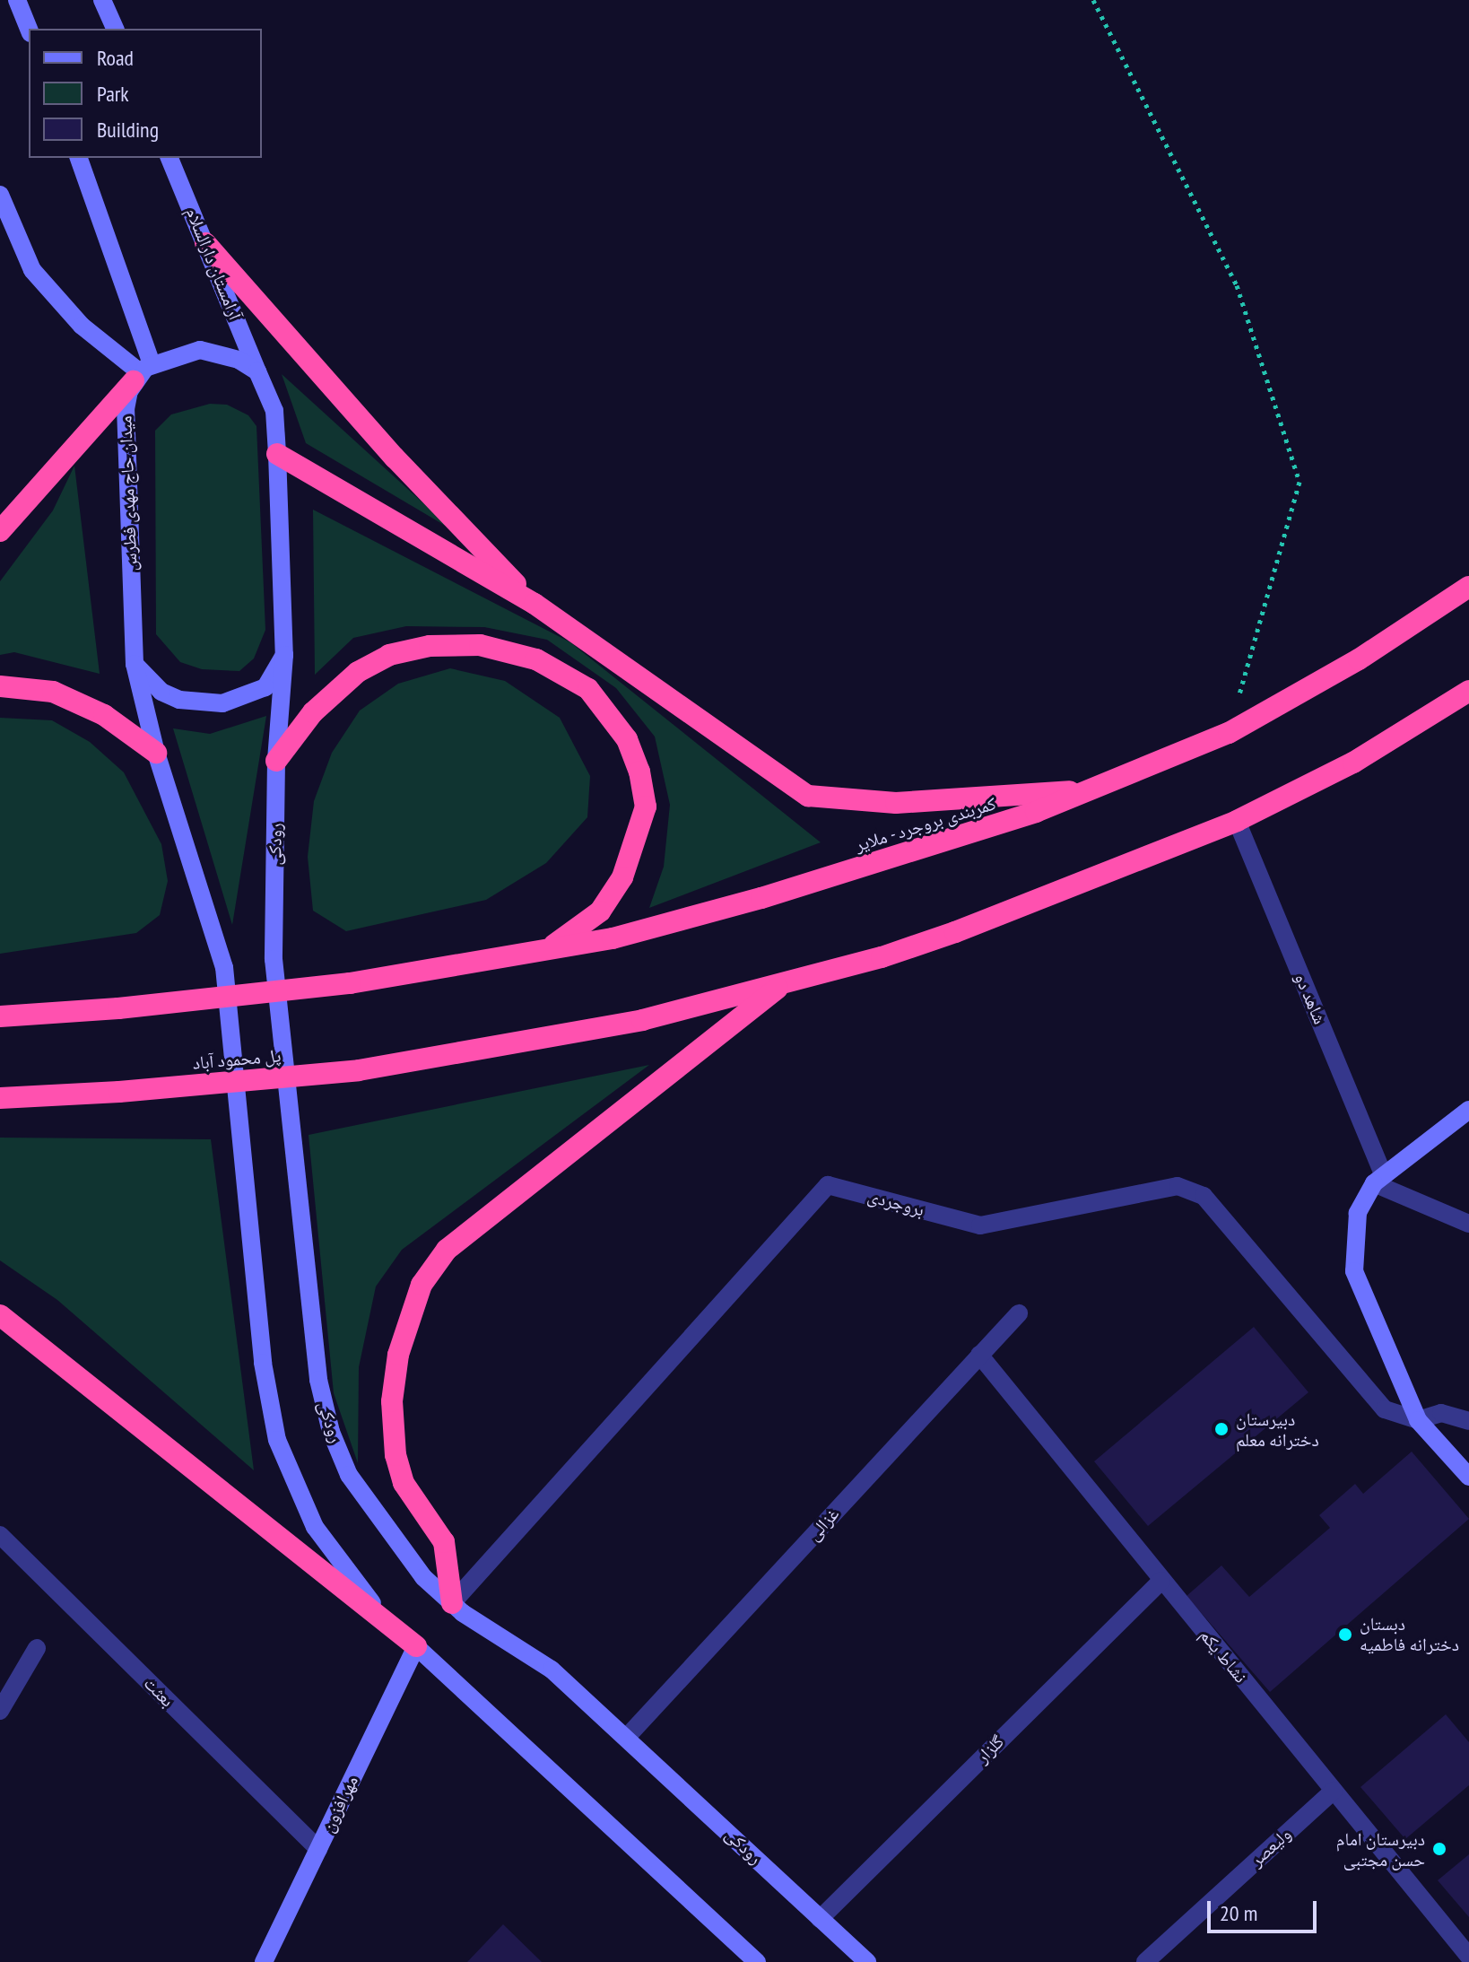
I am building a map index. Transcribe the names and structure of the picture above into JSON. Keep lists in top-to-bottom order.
{
  "streets": {
    "highway": ["کمربندی بروجرد - ملایر", "پل محمود آباد"],
    "main road": [
      "آرامستان دارالسلام",
      "میدان حاج مهدی فطرس",
      "رودکی",
      "مهرافزون"
    ],
    "street": [
      "شاهد دو",
      "بروجردی",
      "غزالی",
      "نشاط یکم",
      "بعثت",
      "گلزار",
      "ولیعصر"
    ]
  },
  "crossings": [
    ["رودکی", "بروجردی"],
    ["رودکی", "غزالی"],
    ["رودکی", "گلزار"],
    ["غزالی", "نشاط یکم"],
    ["نشاط یکم", "گلزار"],
    ["نشاط یکم", "ولیعصر"],
    ["بعثت", "مهرافزون"]
  ],
  "places": ["دبیرستان دخترانه معلم", "دبستان دخترانه فاطمیه", "دبیرستان امام حسن مجتبی"],
  "legend": ["Road", "Park", "Building"],
  "scale_bar": "20 m"
}
